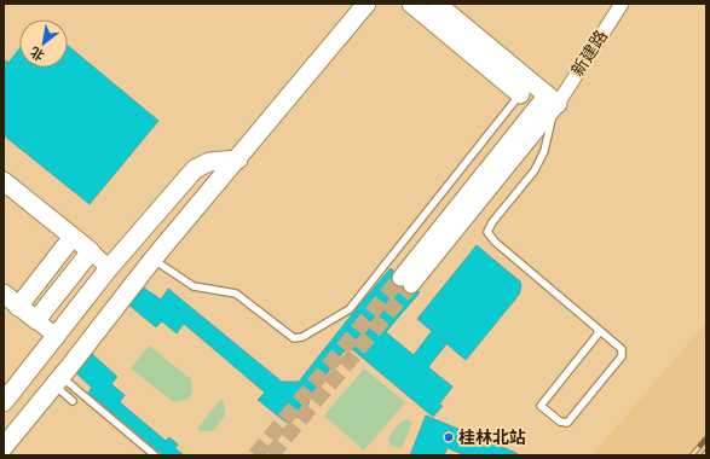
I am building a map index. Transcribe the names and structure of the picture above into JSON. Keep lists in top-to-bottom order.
{
  "streets": {
    "street": ["新建路"]
  },
  "places": ["桂林北站"],
  "north": "bottom left"
}
